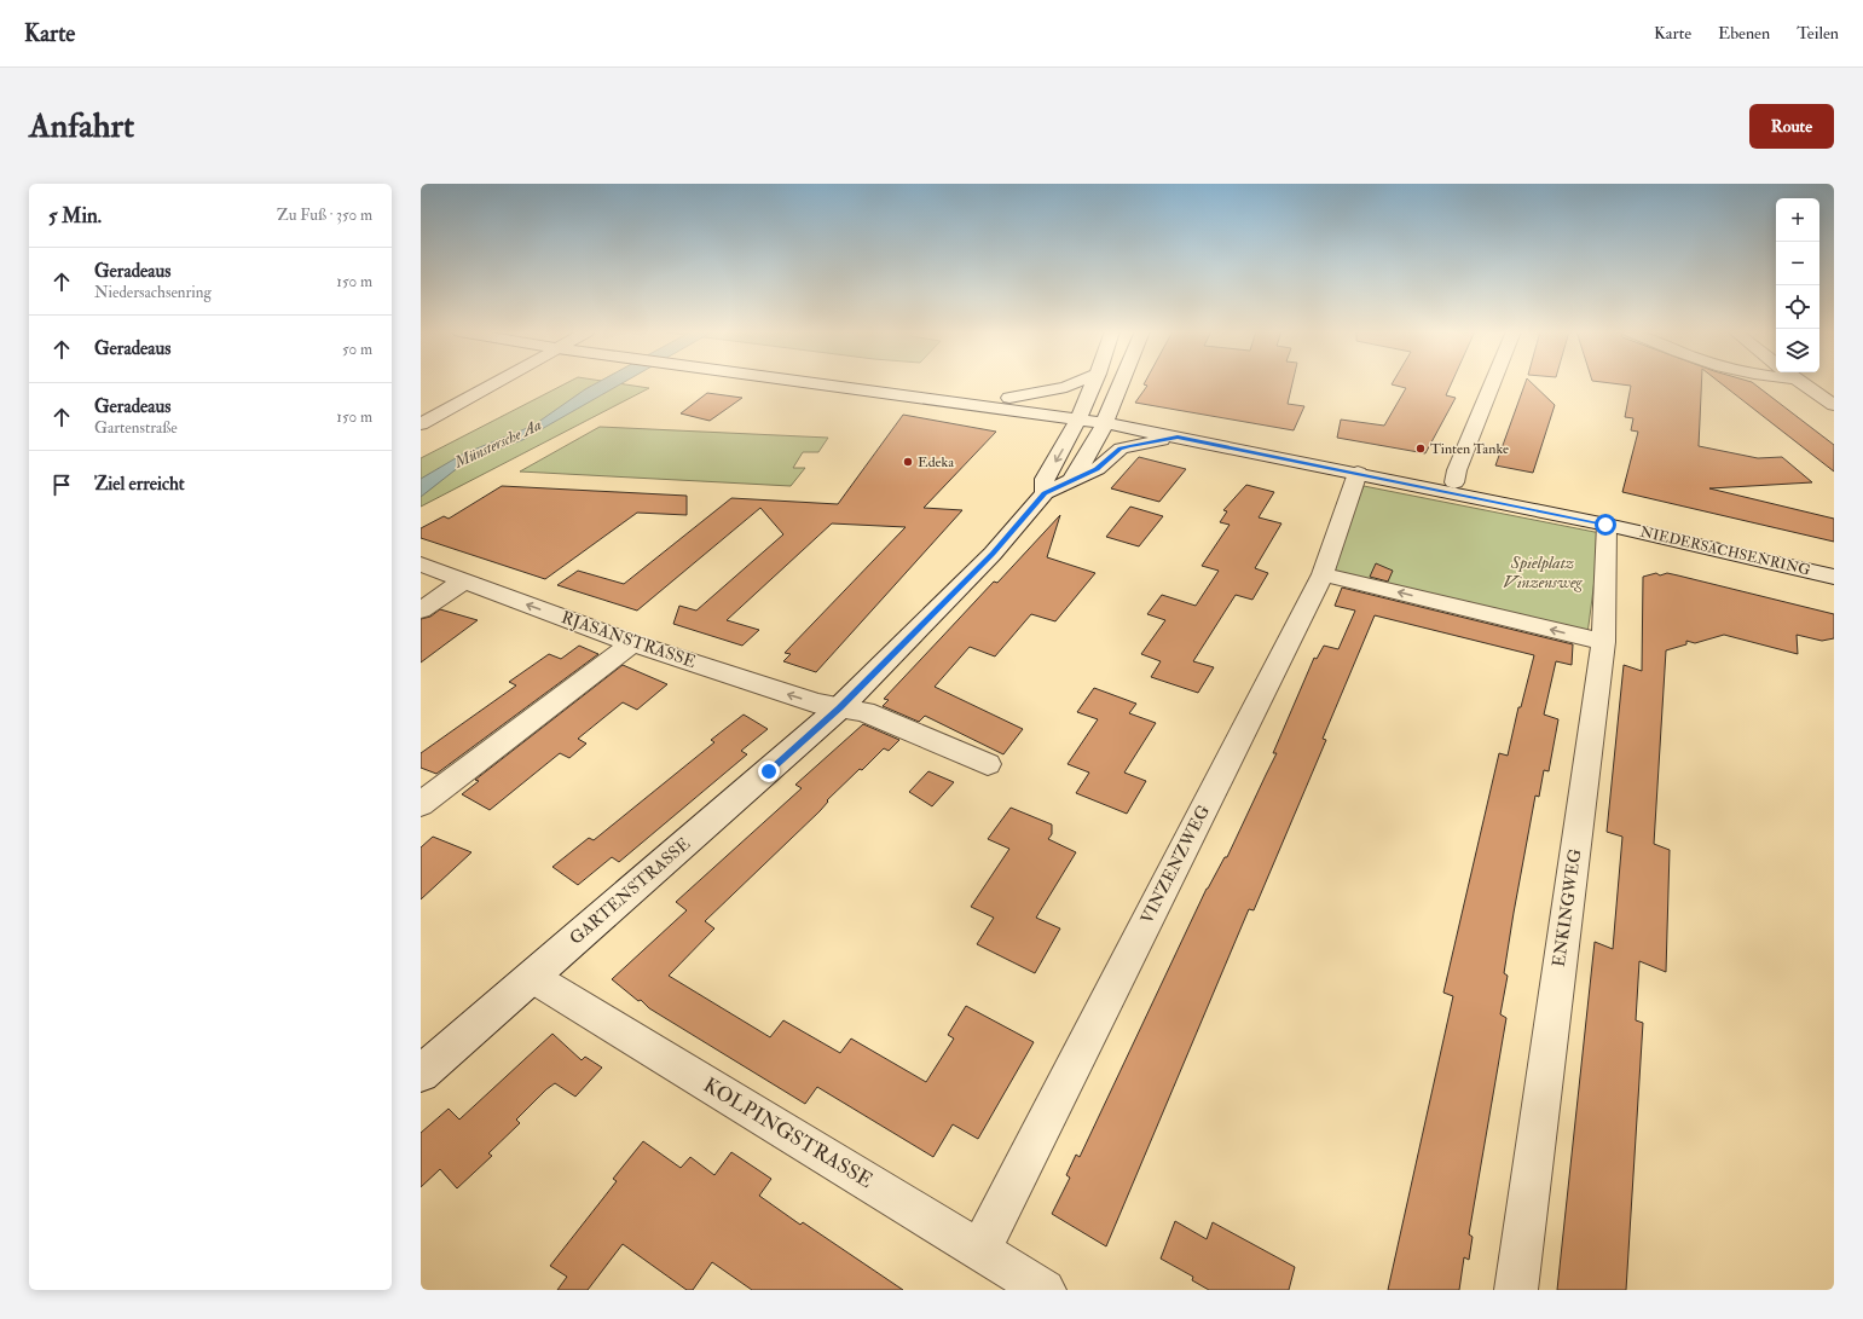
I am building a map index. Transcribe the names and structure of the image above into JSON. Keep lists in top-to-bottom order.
{
  "streets": {
    "street": [
      "NIEDERSACHSENRING",
      "RJASANSTRASSE",
      "VINZENZWEG",
      "GARTENSTRASSE",
      "ENKINGWEG",
      "KOLPINGSTRASSE"
    ]
  },
  "crossings": [
    ["NIEDERSACHSENRING", "VINZENZWEG"],
    ["NIEDERSACHSENRING", "GARTENSTRASSE"],
    ["NIEDERSACHSENRING", "ENKINGWEG"],
    ["RJASANSTRASSE", "GARTENSTRASSE"],
    ["VINZENZWEG", "KOLPINGSTRASSE"],
    ["GARTENSTRASSE", "KOLPINGSTRASSE"]
  ],
  "one_way": ["RJASANSTRASSE"],
  "water": ["Münstersche Aa"],
  "parks": ["Spielplatz Vinzensweg"],
  "places": ["Tinten Tanke", "Edeka"],
  "page": {
    "header": "Karte",
    "nav": ["Karte", "Ebenen", "Teilen"],
    "buttons": "Route",
    "title": "Anfahrt",
    "heading": ["5 Min.", "Zu Fuß · 350 m"],
    "map_buttons": ["+", "−"],
    "list": [
      ["Geradeaus", "Niedersachsenring", "150 m"],
      ["Geradeaus", "50 m"],
      ["Geradeaus", "Gartenstraße", "150 m"],
      "Ziel erreicht"
    ]
  }
}
